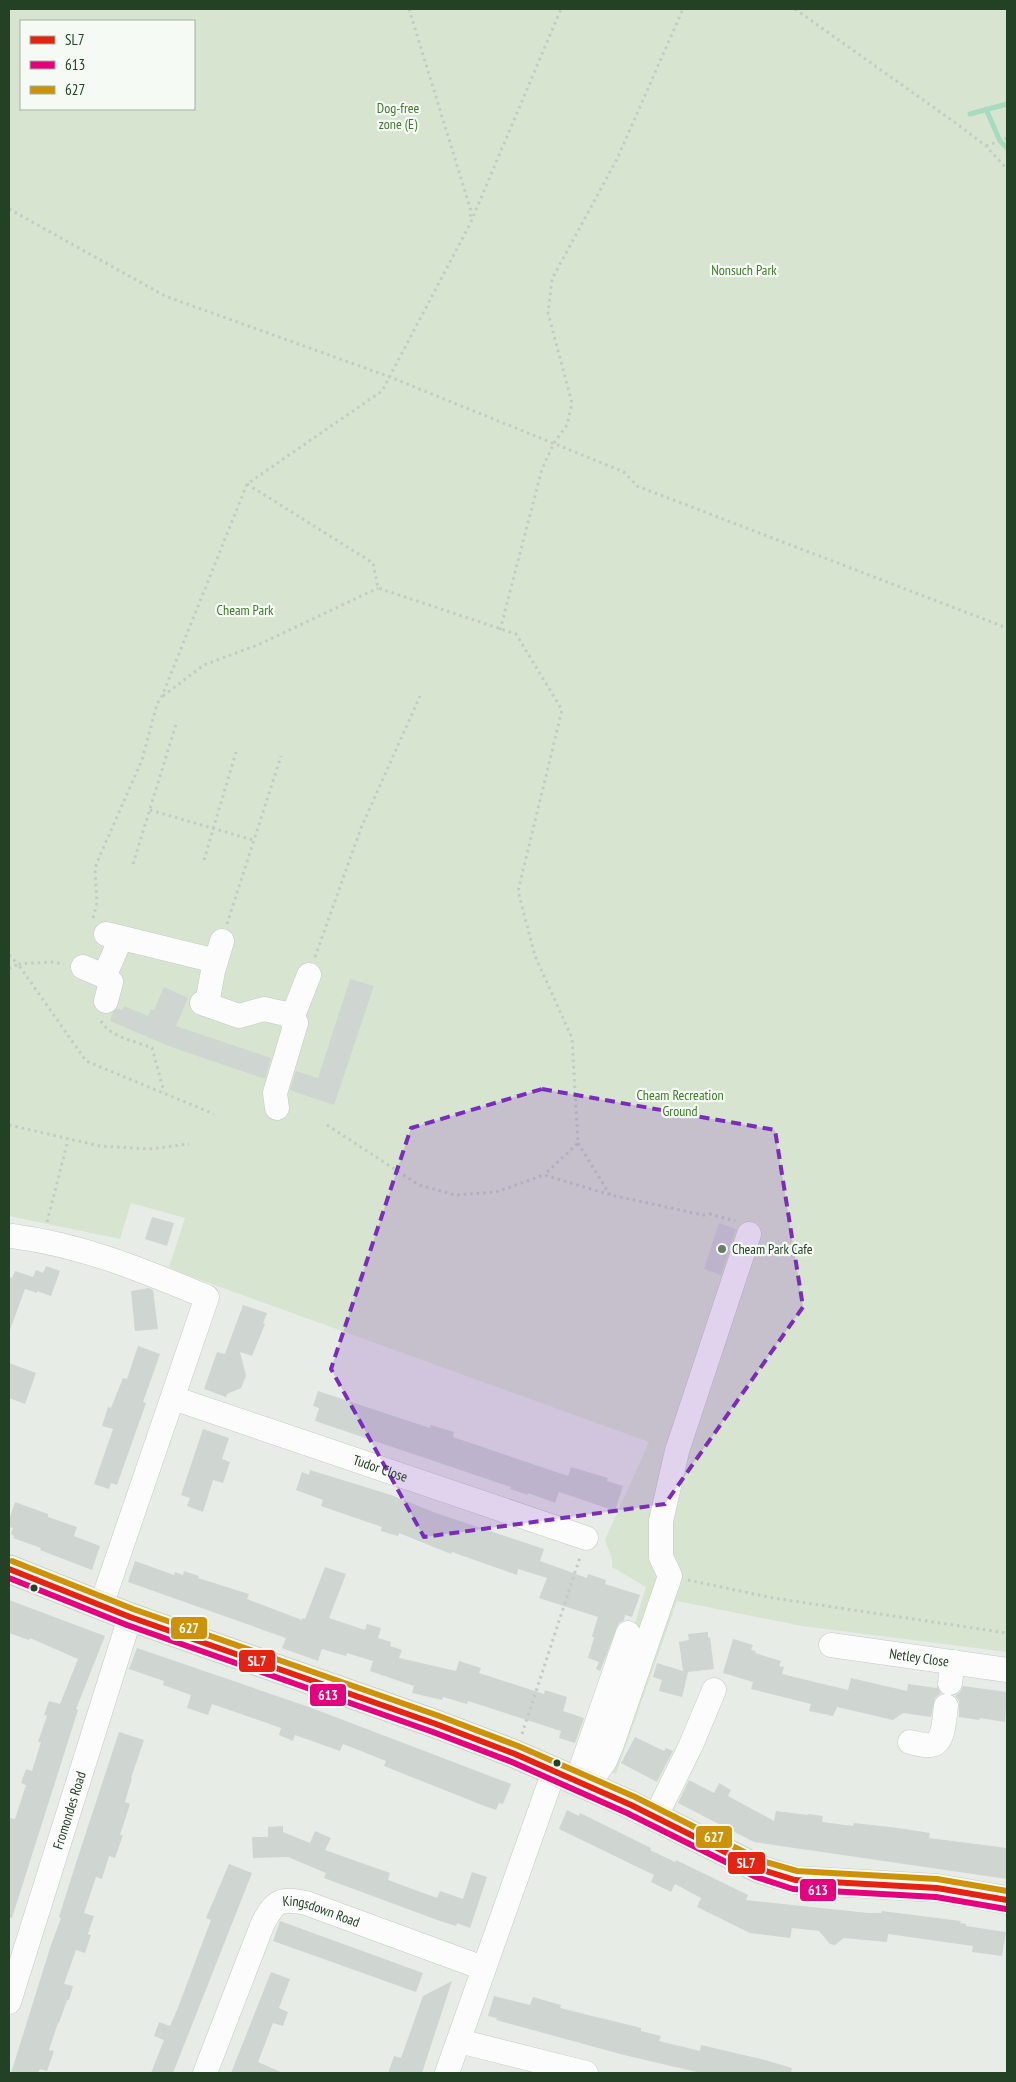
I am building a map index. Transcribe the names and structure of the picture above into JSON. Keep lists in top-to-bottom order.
{
  "streets": {
    "street": [
      "Tudor Close",
      "Netley Close",
      "Fromondes Road",
      "Kingsdown Road"
    ]
  },
  "parks": [
    "Dog-free zone (E)",
    "Nonsuch Park",
    "Cheam Park",
    "Cheam Recreation Ground"
  ],
  "places": ["Cheam Park Cafe"],
  "lines": ["transit line 627", "transit line SL7", "transit line 613"],
  "legend": ["SL7", "613", "627"]
}
